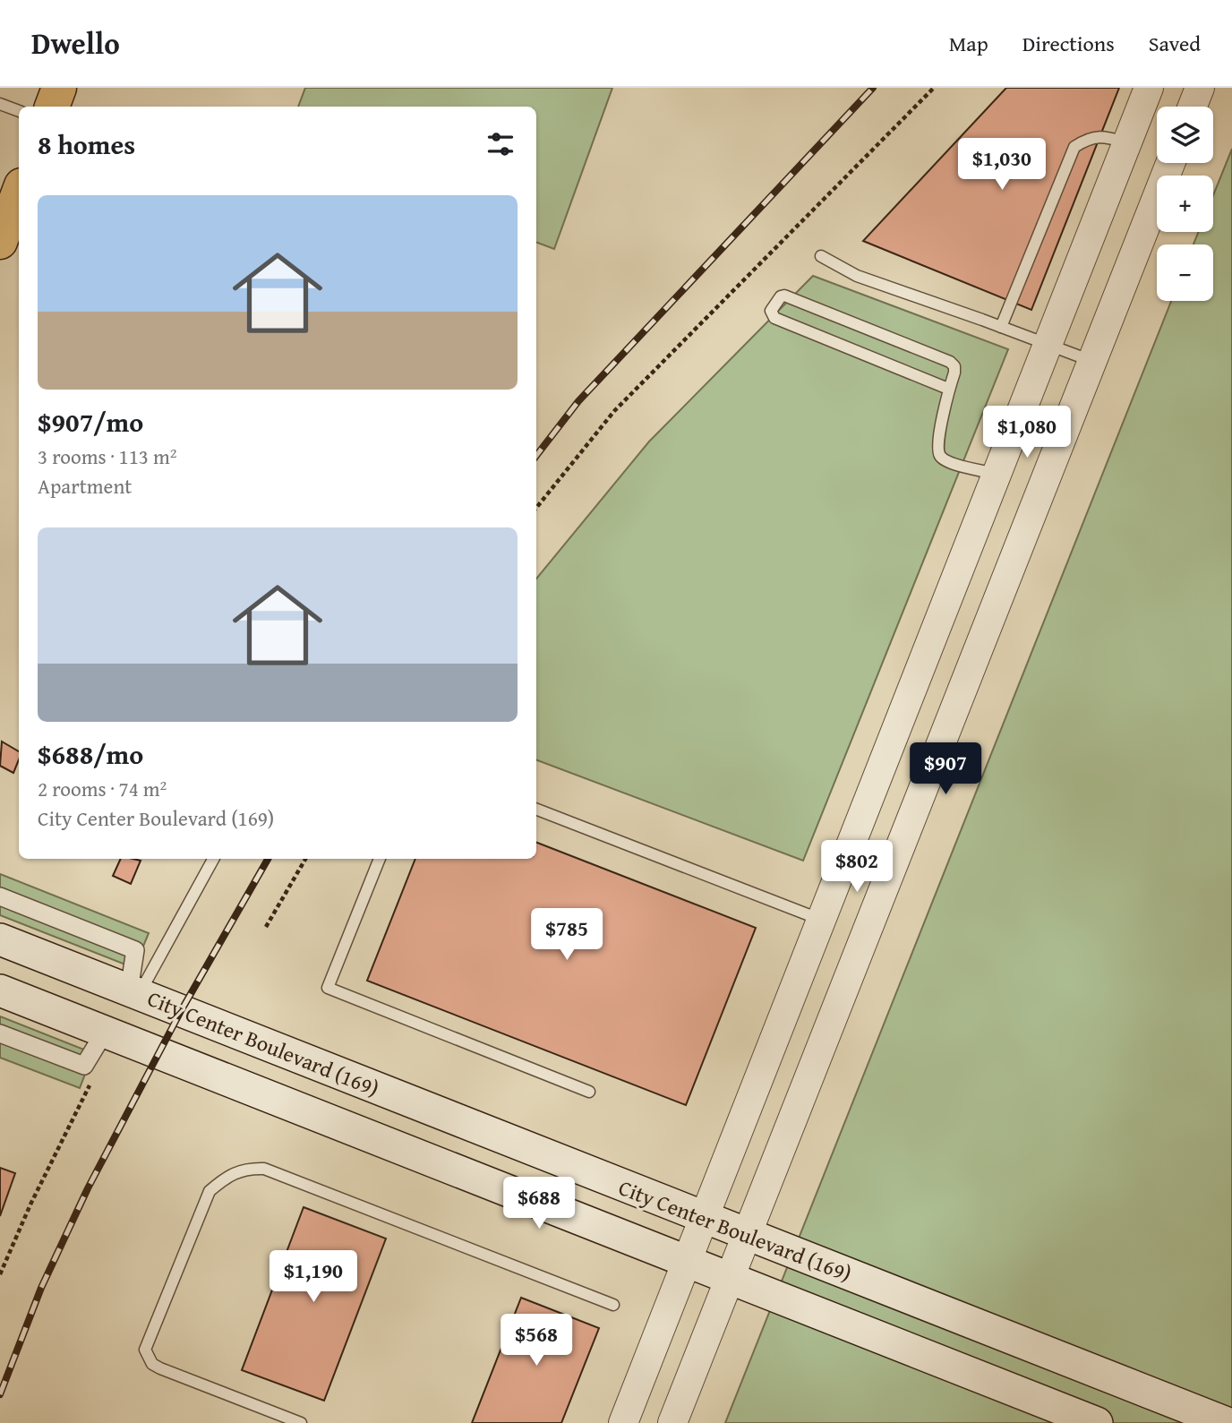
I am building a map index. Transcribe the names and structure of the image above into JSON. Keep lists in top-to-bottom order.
{
  "streets": {
    "main road": ["City Center Boulevard (169)"]
  },
  "page": {
    "header": "Dwello",
    "nav": ["Map", "Directions", "Saved"],
    "map_buttons": ["+", "−"],
    "heading": "8 homes",
    "price": [
      "$1,030",
      "$1,080",
      "$907",
      "$802",
      "$785",
      "$688",
      "$1,190",
      "$568"
    ],
    "list": [
      {
        "name": "$907/mo",
        "note": "3 rooms · 113 m² · Apartment"
      },
      {
        "name": "$688/mo",
        "note": "2 rooms · 74 m² · City Center Boulevard (169)"
      }
    ]
  }
}
